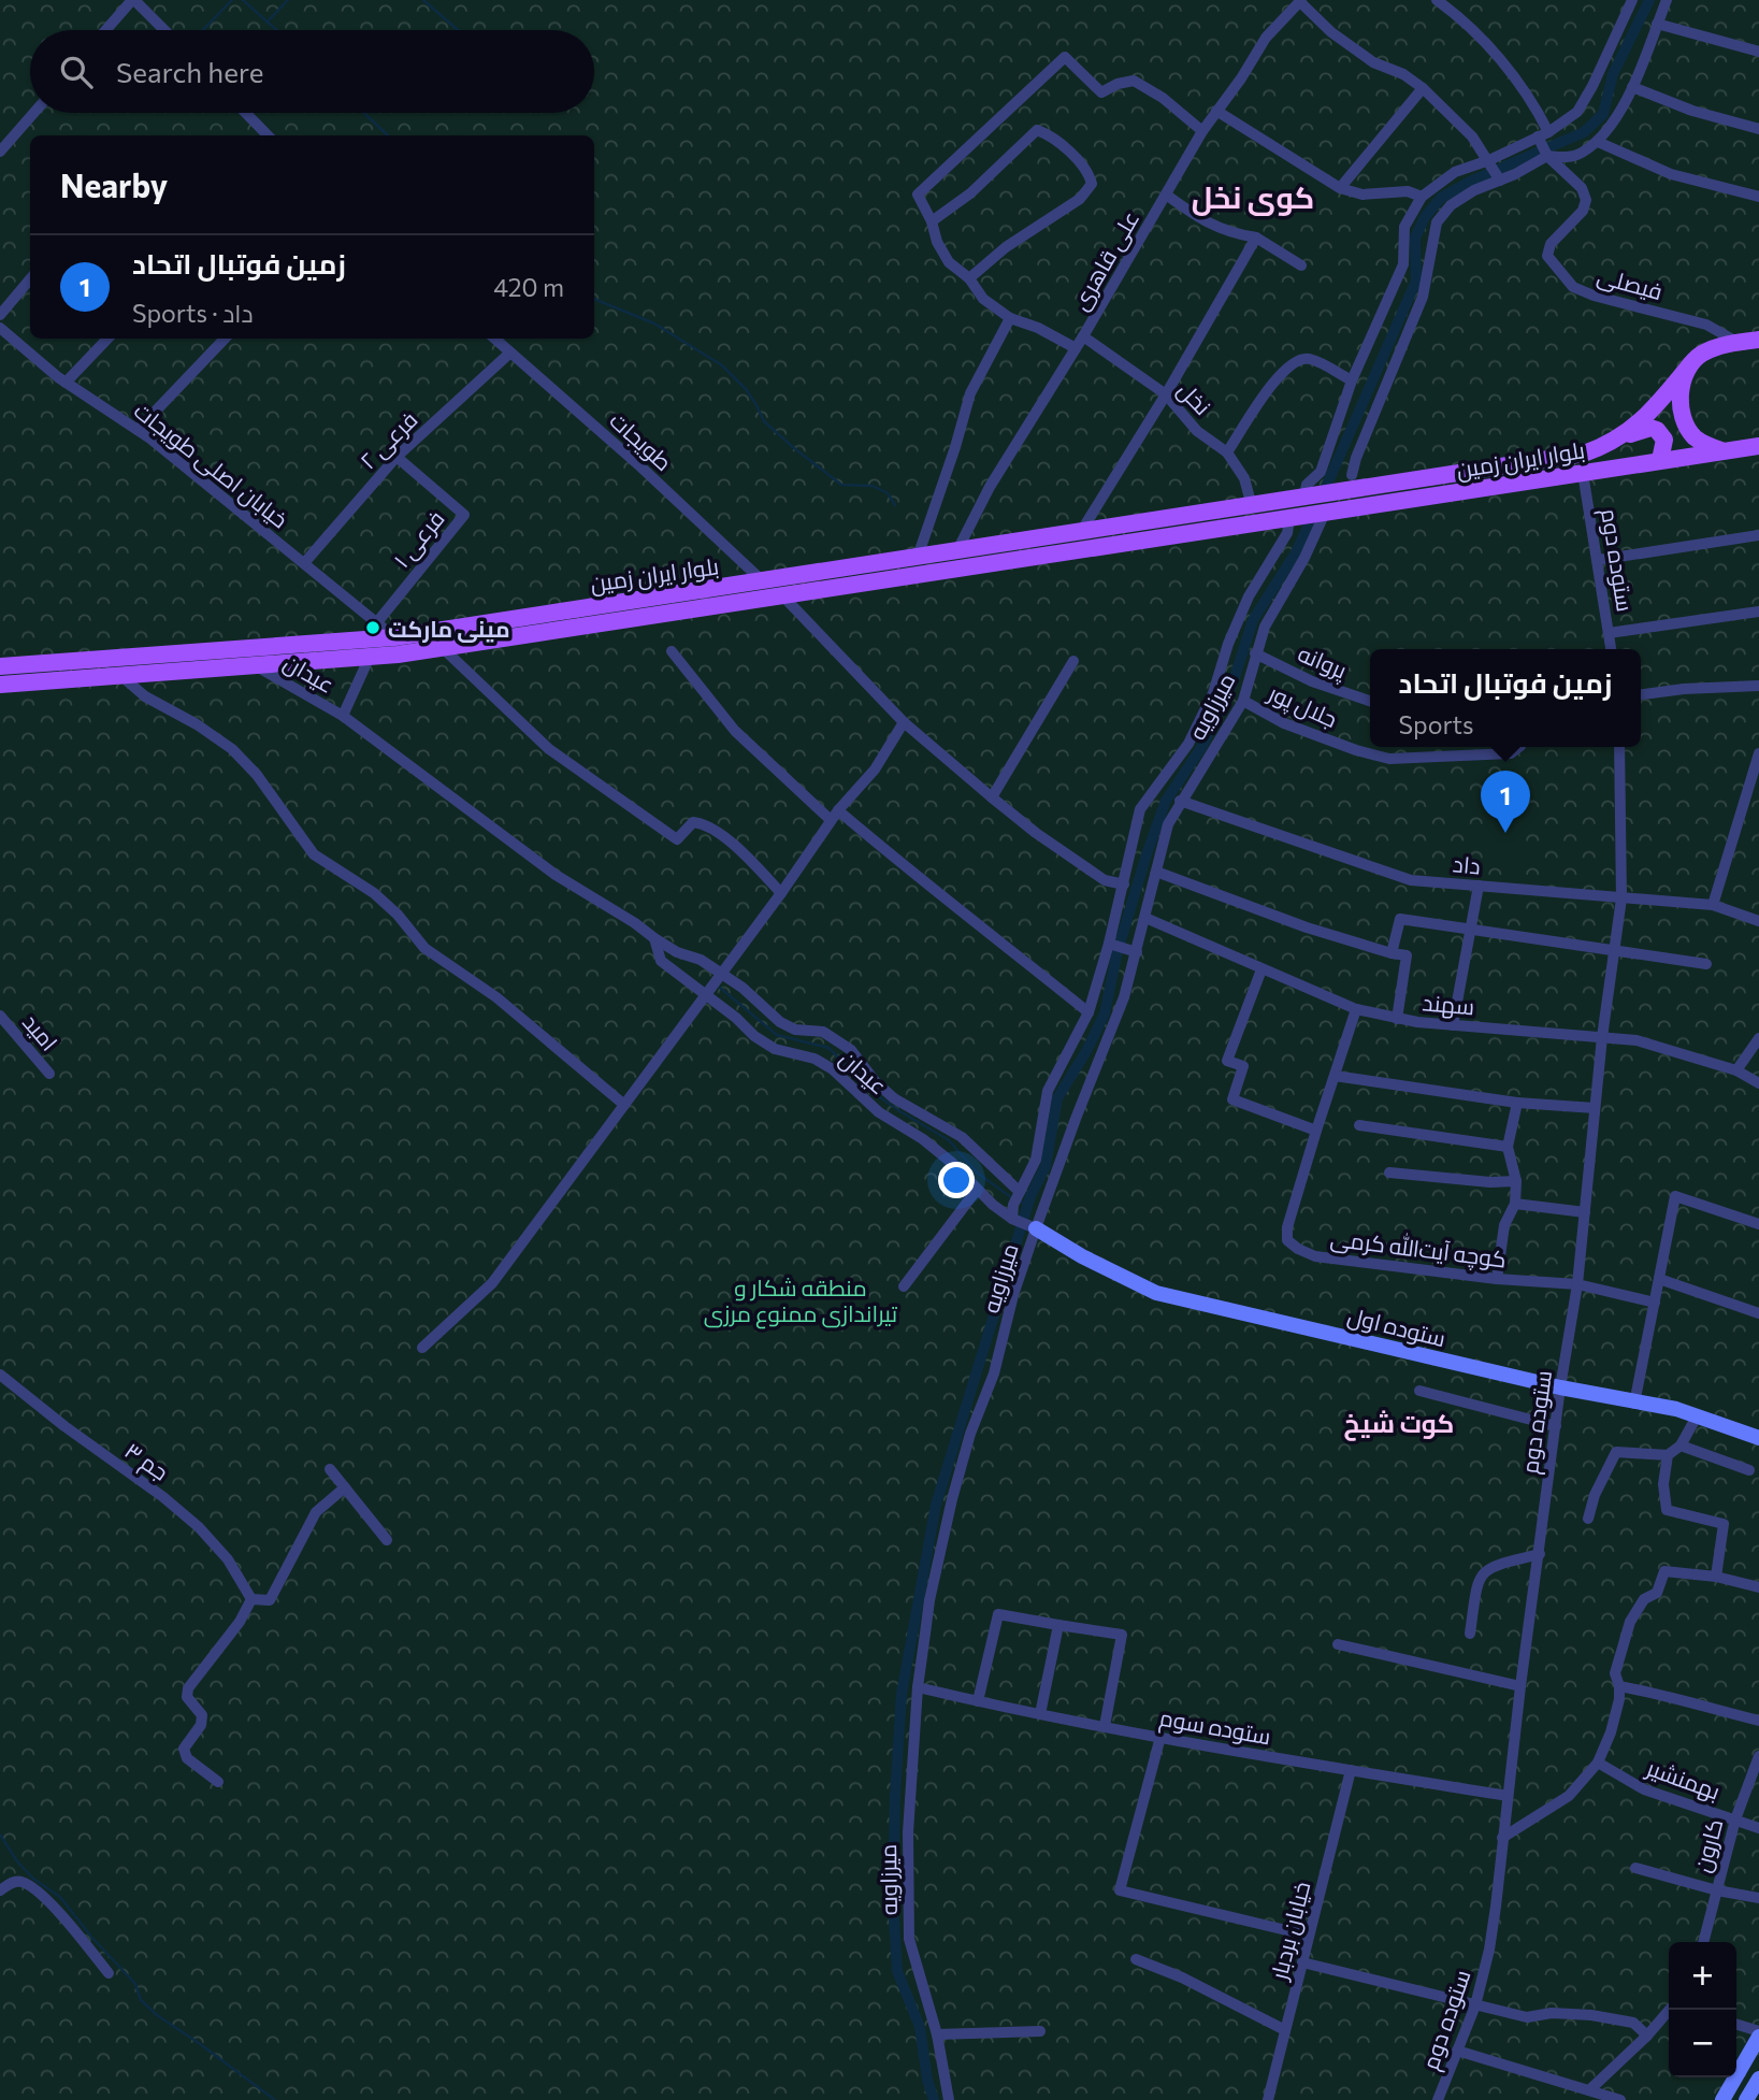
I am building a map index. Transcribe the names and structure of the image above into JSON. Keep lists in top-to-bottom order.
{
  "streets": {
    "main road": ["بلوار ایران زمین"],
    "street": [
      "علی قاهری",
      "فیصلی",
      "نخل",
      "فرعی ۲",
      "طویجات",
      "خیابان اصلی طویجات",
      "فرعی ۱",
      "ستوده دوم",
      "پروانه",
      "عیدان",
      "جلال پور",
      "میرزاویه",
      "داد",
      "سهند",
      "امید",
      "کوچه آیت‌الله کرمی",
      "ستوده اول",
      "جم ۳",
      "ستوده سوم",
      "بهمنشیر",
      "کارون",
      "خیابان بردبار"
    ]
  },
  "crossings": [
    ["علی قاهری", "نخل"],
    ["علی قاهری", "بلوار ایران زمین"],
    ["نخل", "بلوار ایران زمین"],
    ["فرعی ۲", "طویجات"],
    ["فرعی ۲", "خیابان اصلی طویجات"],
    ["فرعی ۲", "فرعی ۱"],
    ["طویجات", "بلوار ایران زمین"],
    ["بلوار ایران زمین", "خیابان اصلی طویجات"],
    ["بلوار ایران زمین", "ستوده دوم"],
    ["بلوار ایران زمین", "عیدان"],
    ["بلوار ایران زمین", "میرزاویه"],
    ["خیابان اصلی طویجات", "فرعی ۱"],
    ["ستوده دوم", "داد"],
    ["ستوده دوم", "سهند"],
    ["ستوده دوم", "کوچه آیت‌الله کرمی"],
    ["ستوده دوم", "ستوده اول"],
    ["ستوده دوم", "ستوده سوم"],
    ["پروانه", "میرزاویه"],
    ["عیدان", "میرزاویه"],
    ["عیدان", "ستوده اول"],
    ["جلال پور", "میرزاویه"],
    ["میرزاویه", "داد"],
    ["میرزاویه", "سهند"],
    ["میرزاویه", "ستوده اول"],
    ["میرزاویه", "ستوده سوم"],
    ["سهند", "کوچه آیت‌الله کرمی"],
    ["ستوده سوم", "خیابان بردبار"],
    ["بهمنشیر", "کارون"]
  ],
  "districts": ["کوی نخل", "کوت شیخ"],
  "parks": ["منطقه شکار و تیراندازی ممنوع مرزی"],
  "places": ["مینی مارکت"],
  "page": {
    "search": "Search here",
    "heading": "Nearby",
    "list": [
      {
        "mark": "1",
        "name": "زمین فوتبال اتحاد",
        "note": "Sports · داد",
        "value": "420 m"
      }
    ],
    "popup": ["زمین فوتبال اتحاد", "Sports"],
    "pins": "1",
    "map_buttons": ["+", "−"]
  }
}
